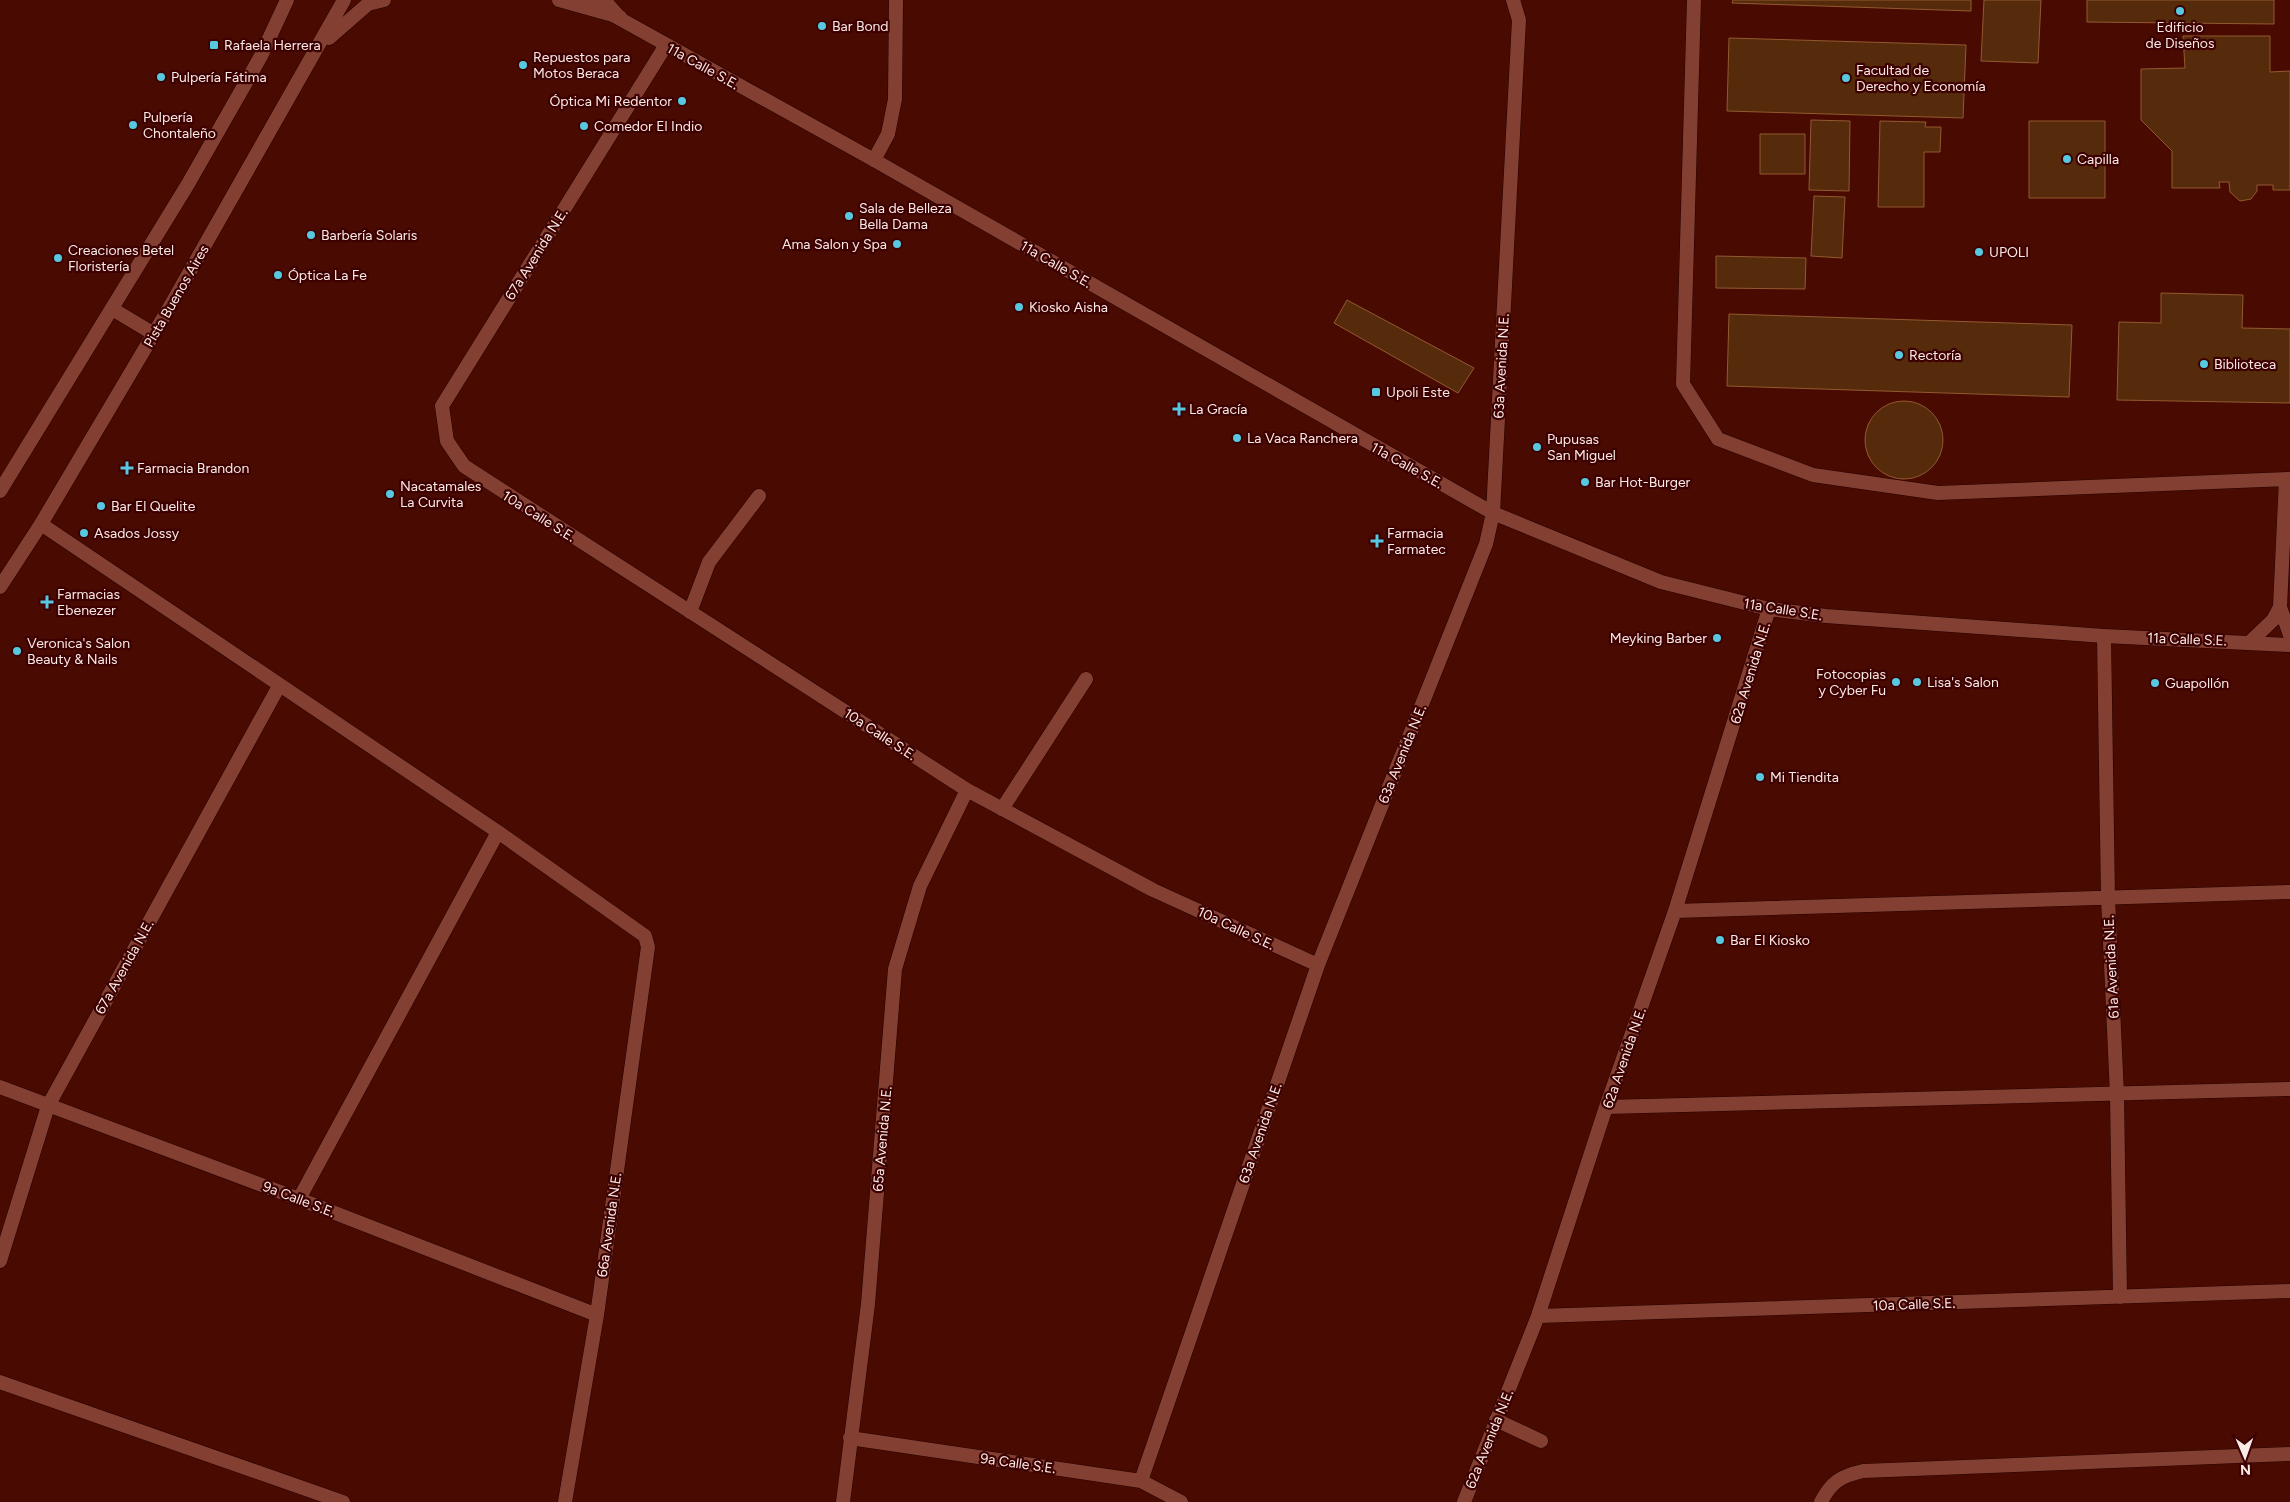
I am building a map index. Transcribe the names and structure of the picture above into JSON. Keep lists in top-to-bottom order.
{
  "streets": {
    "street": [
      "11a Calle S.E.",
      "67a Avenida N.E.",
      "Pista Buenos Aires",
      "63a Avenida N.E.",
      "10a Calle S.E.",
      "62a Avenida N.E.",
      "61a Avenida N.E.",
      "65a Avenida N.E.",
      "9a Calle S.E.",
      "66a Avenida N.E."
    ]
  },
  "crossings": [
    ["11a Calle S.E.", "67a Avenida N.E."],
    ["11a Calle S.E.", "63a Avenida N.E."],
    ["11a Calle S.E.", "62a Avenida N.E."],
    ["11a Calle S.E.", "61a Avenida N.E."],
    ["67a Avenida N.E.", "10a Calle S.E."],
    ["67a Avenida N.E.", "9a Calle S.E."],
    ["63a Avenida N.E.", "10a Calle S.E."],
    ["63a Avenida N.E.", "9a Calle S.E."],
    ["10a Calle S.E.", "62a Avenida N.E."],
    ["10a Calle S.E.", "61a Avenida N.E."],
    ["10a Calle S.E.", "65a Avenida N.E."],
    ["65a Avenida N.E.", "9a Calle S.E."],
    ["9a Calle S.E.", "66a Avenida N.E."]
  ],
  "places": {
    "other": [
      "Edificio de Diseños",
      "Bar Bond",
      "Repuestos para Motos Beraca",
      "Pulpería Fátima",
      "Facultad de Derecho y Economía",
      "Óptica Mi Redentor",
      "Pulpería Chontaleño",
      "Comedor El Indio",
      "Capilla",
      "Sala de Belleza Bella Dama",
      "Barbería Solaris",
      "Ama Salon y Spa",
      "UPOLI",
      "Creaciones Betel Floristería",
      "Óptica La Fe",
      "Kiosko Aisha",
      "Rectoría",
      "Biblioteca",
      "La Vaca Ranchera",
      "Pupusas San Miguel",
      "Bar Hot-Burger",
      "Nacatamales La Curvita",
      "Bar El Quelite",
      "Asados Jossy",
      "Meyking Barber",
      "Veronica's Salon Beauty & Nails",
      "Fotocopias y Cyber Fu",
      "Lisa's Salon",
      "Guapollón",
      "Mi Tiendita",
      "Bar El Kiosko"
    ],
    "transit": ["Rafaela Herrera", "Upoli Este"],
    "health": [
      "La Gracía",
      "Farmacia Brandon",
      "Farmacia Farmatec",
      "Farmacias Ebenezer"
    ]
  },
  "north": "bottom"
}
